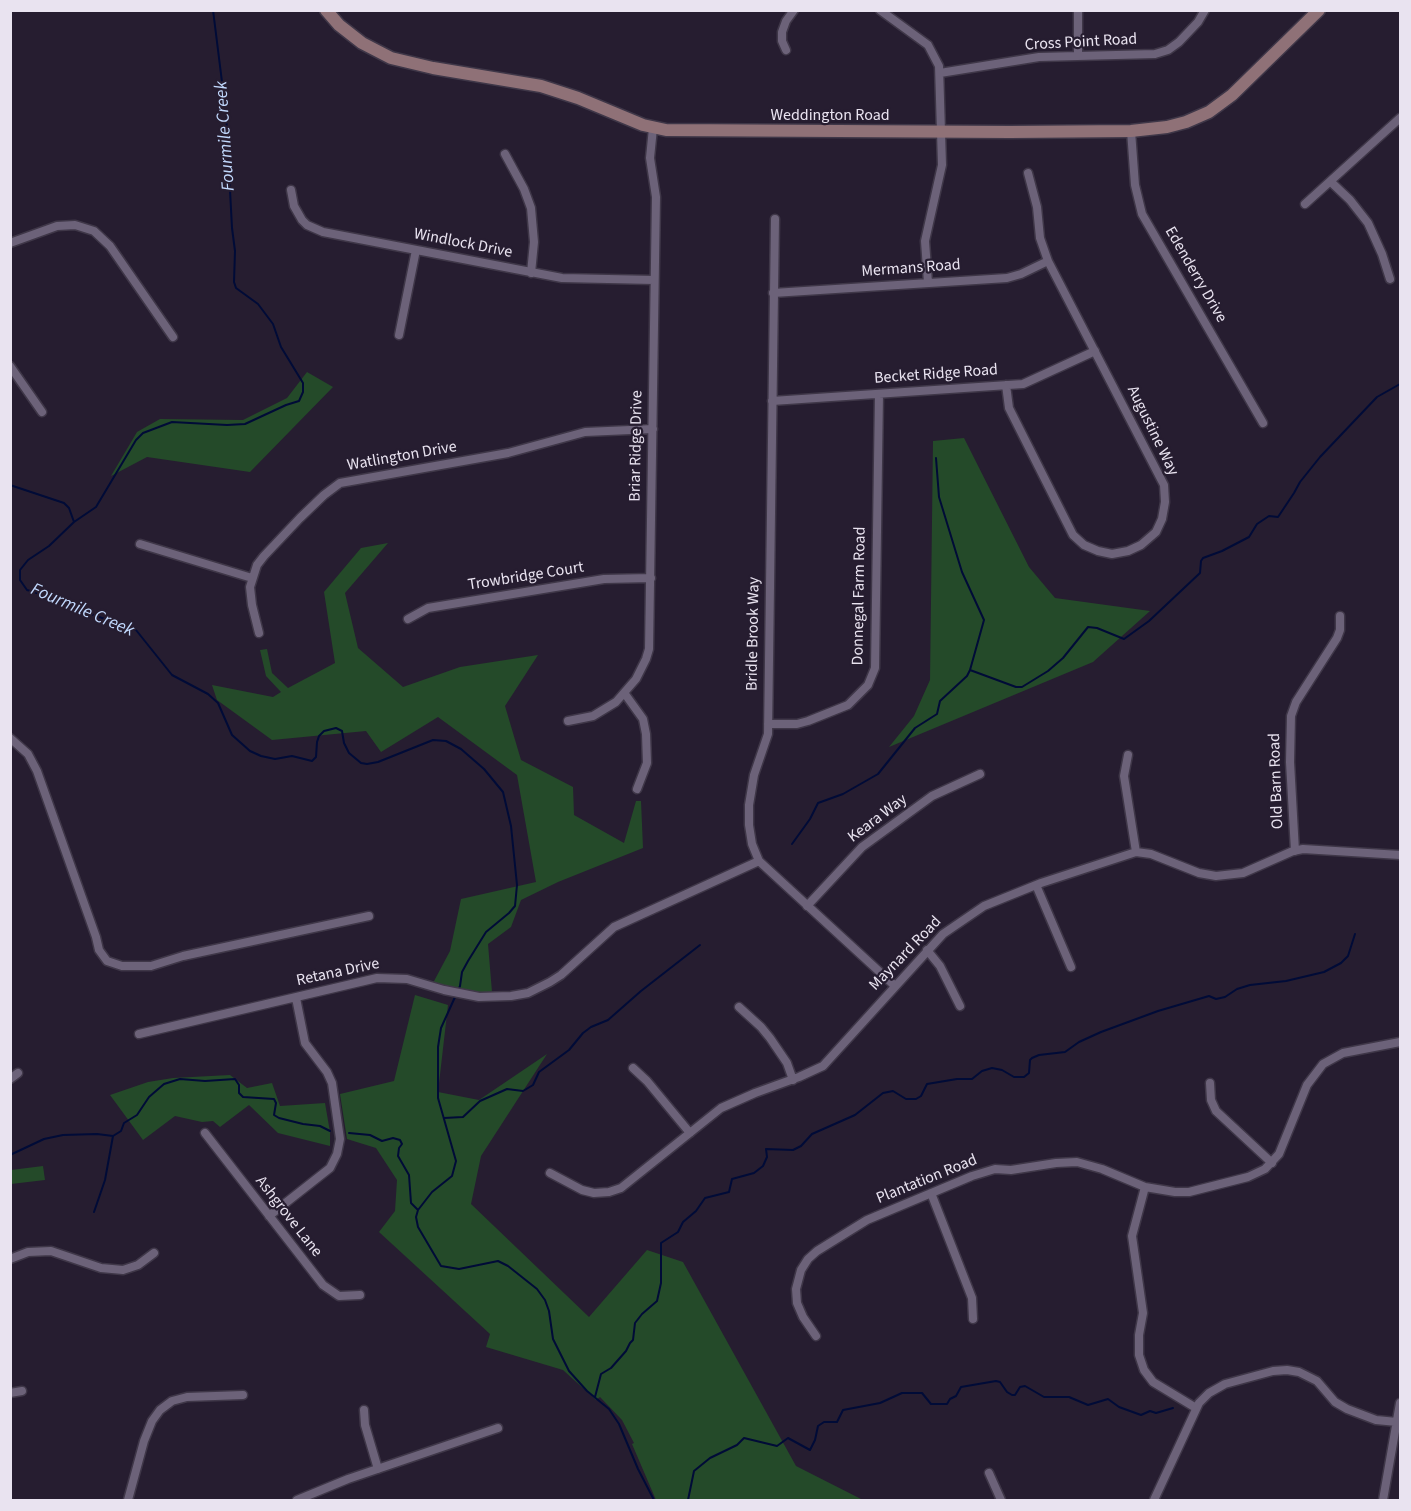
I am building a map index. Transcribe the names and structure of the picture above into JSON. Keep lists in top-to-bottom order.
{
  "streets": {
    "main road": ["Weddington Road"],
    "street": [
      "Cross Point Road",
      "Windlock Drive",
      "Mermans Road",
      "Edenderry Drive",
      "Becket Ridge Road",
      "Augustine Way",
      "Briar Ridge Drive",
      "Watlington Drive",
      "Trowbridge Court",
      "Donnegal Farm Road",
      "Bridle Brook Way",
      "Old Barn Road",
      "Keara Way",
      "Maynard Road",
      "Retana Drive",
      "Plantation Road",
      "Ashgrove Lane"
    ]
  },
  "crossings": [
    ["Weddington Road", "Edenderry Drive"],
    ["Weddington Road", "Briar Ridge Drive"],
    ["Windlock Drive", "Briar Ridge Drive"],
    ["Mermans Road", "Augustine Way"],
    ["Mermans Road", "Bridle Brook Way"],
    ["Becket Ridge Road", "Augustine Way"],
    ["Becket Ridge Road", "Donnegal Farm Road"],
    ["Becket Ridge Road", "Bridle Brook Way"],
    ["Briar Ridge Drive", "Watlington Drive"],
    ["Briar Ridge Drive", "Trowbridge Court"],
    ["Donnegal Farm Road", "Bridle Brook Way"],
    ["Bridle Brook Way", "Keara Way"],
    ["Bridle Brook Way", "Maynard Road"],
    ["Bridle Brook Way", "Retana Drive"]
  ],
  "water": ["Fourmile Creek"]
}
